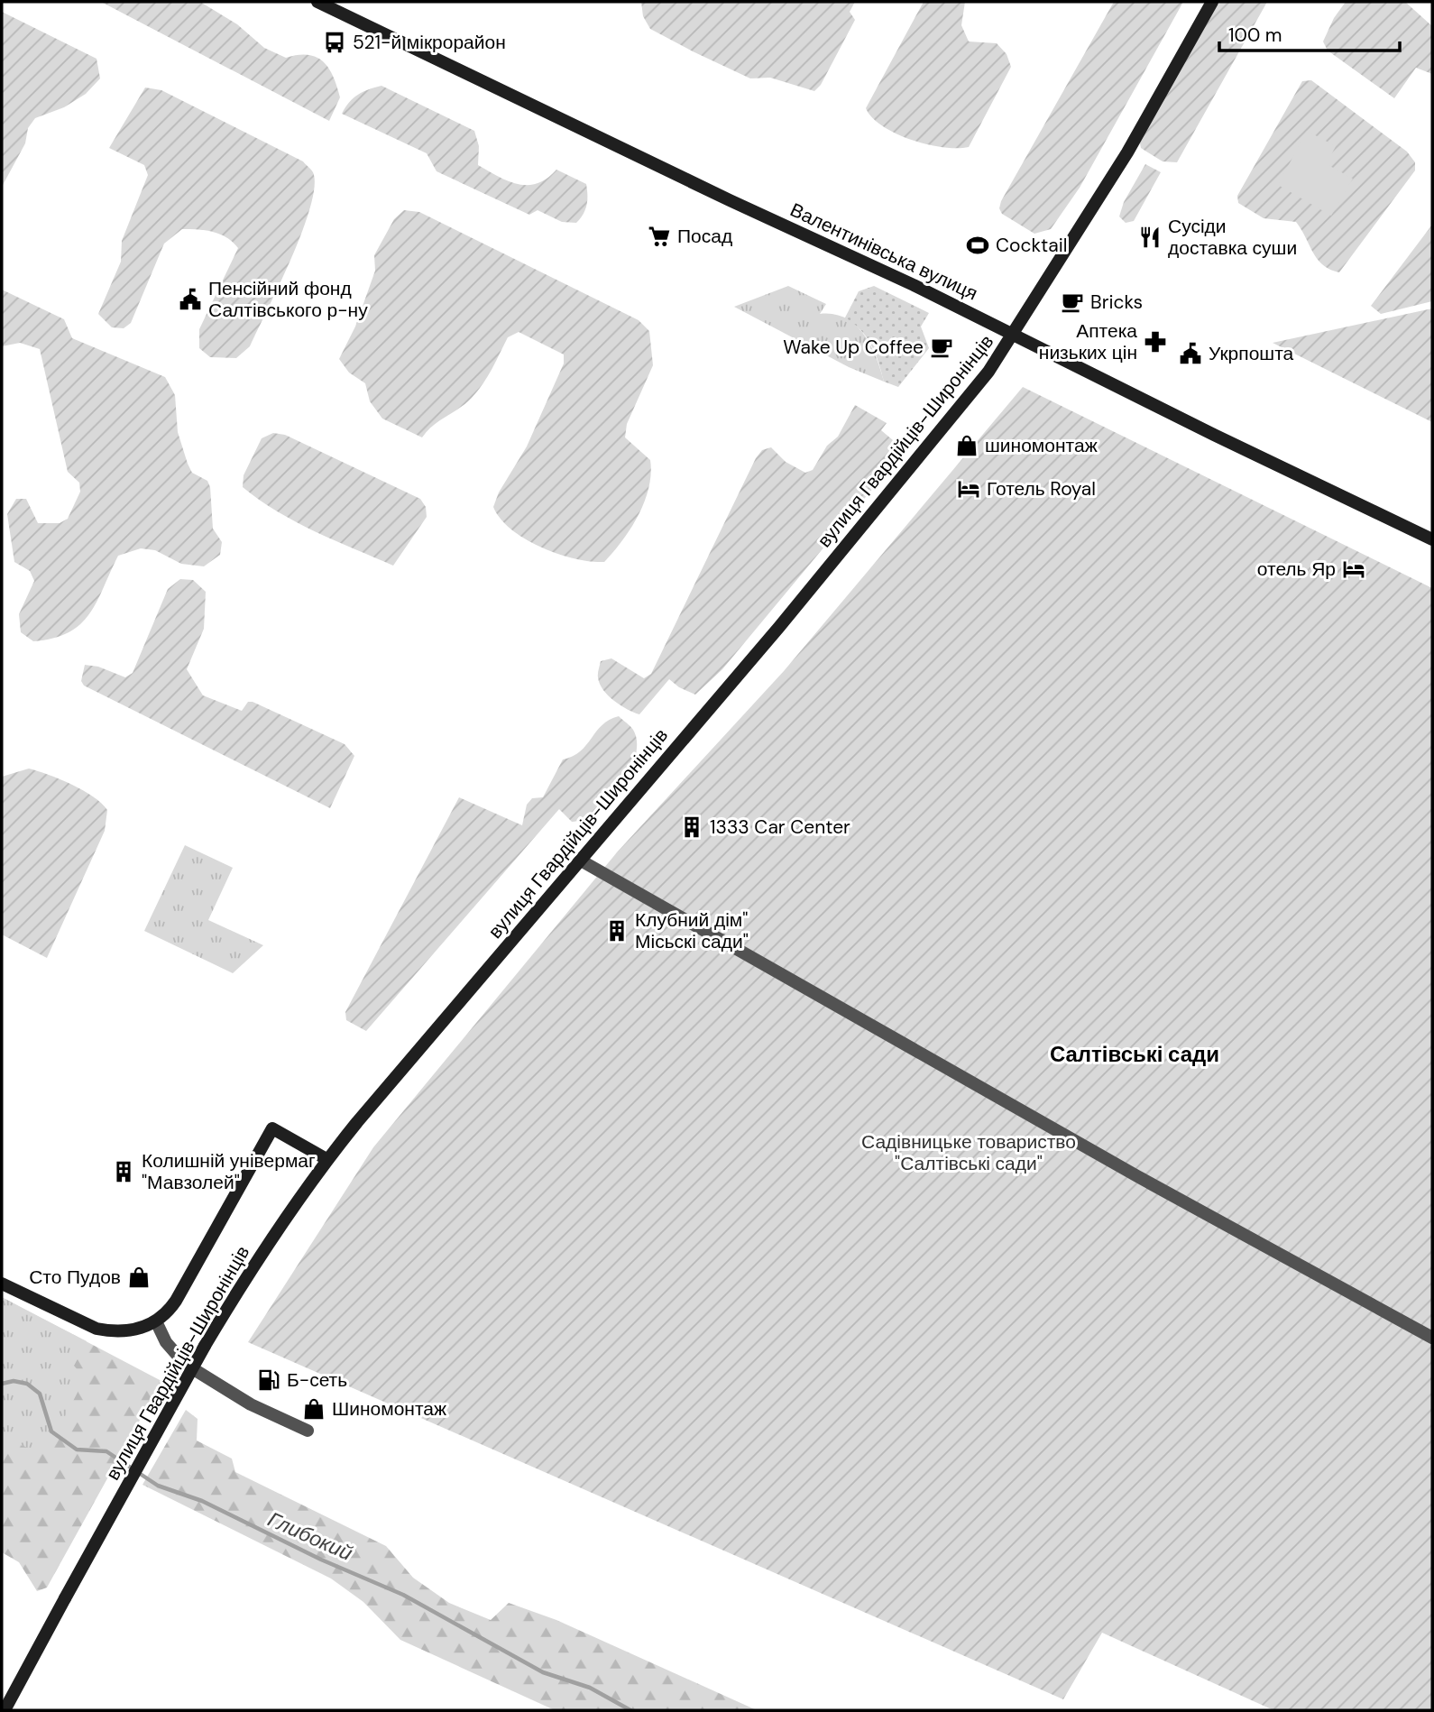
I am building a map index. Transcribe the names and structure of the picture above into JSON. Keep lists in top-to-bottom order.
{
  "streets": {
    "main road": ["Валентинівська вулиця", "вулиця Гвардійців-Широнінців"]
  },
  "crossings": [
    ["Валентинівська вулиця", "вулиця Гвардійців-Широнінців"]
  ],
  "districts": ["Салтівські сади"],
  "water": ["Глибокий"],
  "parks": ["Садівницьке товариство \"Салтівські сади\""],
  "places": {
    "bus stop": ["521-й мікрорайон"],
    "supermarket": ["Посад"],
    "restaurant": ["Сусіди доставка суши"],
    "sports": ["Cocktail"],
    "public building": ["Пенсійний фонд Салтівського р-ну", "Укрпошта"],
    "cafe": ["Bricks", "Wake Up Coffee"],
    "pharmacy": ["Аптека низьких цін"],
    "shop": ["шиномонтаж", "Сто Пудов", "Шиномонтаж"],
    "hotel": ["Готель Royal", "отель Яр"],
    "building": ["1333 Car Center", "Клубний дім\" Місьскі сади\"", "Колишній універмаг \"Мавзолей\""],
    "fuel station": ["Б-сеть"]
  },
  "scale_bar": "100 m"
}
